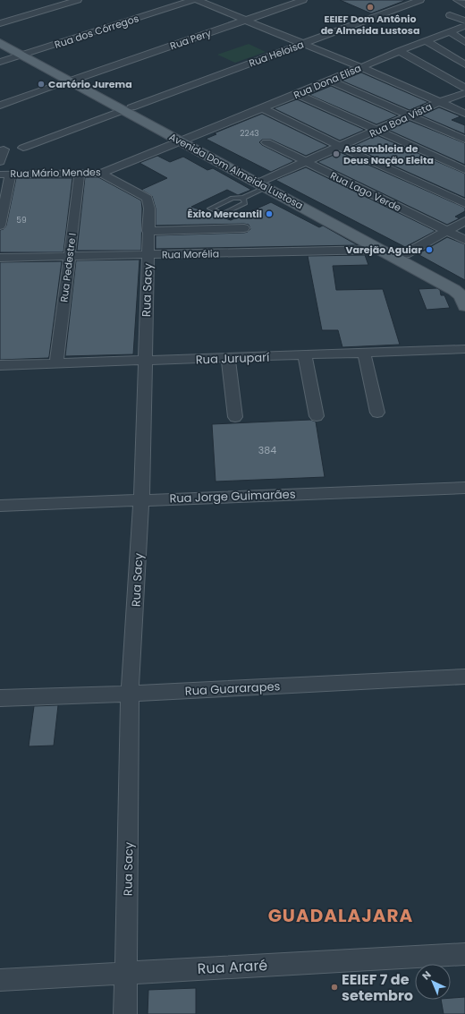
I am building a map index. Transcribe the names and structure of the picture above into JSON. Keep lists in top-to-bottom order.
{
  "streets": {
    "main road": ["Avenida Dom Almeida Lustosa"],
    "street": [
      "Rua dos Córregos",
      "Rua Pery",
      "Rua Heloisa",
      "Rua Dona Elisa",
      "Rua Boa Vista",
      "Rua Mário Mendes",
      "Rua Lago Verde",
      "Rua Morélia",
      "Rua Pedestre I",
      "Rua Sacy",
      "Rua Juruparí",
      "Rua Jorge Guimarães",
      "Rua Guararapes",
      "Rua Araré"
    ]
  },
  "crossings": [
    ["Rua dos Córregos", "Avenida Dom Almeida Lustosa"],
    ["Rua Pery", "Avenida Dom Almeida Lustosa"],
    ["Rua Heloisa", "Avenida Dom Almeida Lustosa"],
    ["Rua Dona Elisa", "Avenida Dom Almeida Lustosa"],
    ["Rua Dona Elisa", "Rua Mário Mendes"],
    ["Rua Boa Vista", "Avenida Dom Almeida Lustosa"],
    ["Rua Boa Vista", "Rua Lago Verde"],
    ["Avenida Dom Almeida Lustosa", "Rua Mário Mendes"],
    ["Avenida Dom Almeida Lustosa", "Rua Morélia"],
    ["Rua Mário Mendes", "Rua Pedestre I"],
    ["Rua Mário Mendes", "Rua Sacy"],
    ["Rua Morélia", "Rua Pedestre I"],
    ["Rua Morélia", "Rua Sacy"],
    ["Rua Pedestre I", "Rua Juruparí"],
    ["Rua Sacy", "Rua Juruparí"],
    ["Rua Sacy", "Rua Jorge Guimarães"],
    ["Rua Sacy", "Rua Guararapes"],
    ["Rua Sacy", "Rua Araré"]
  ],
  "districts": ["GUADALAJARA"],
  "places": [
    "EEIEF Dom Antônio de Almeida Lustosa",
    "Cartório Jurema",
    "Assembleia de Deus Nação Eleita",
    "Êxito Mercantil",
    "Varejão Aguiar",
    "EEIEF 7 de setembro"
  ],
  "house_numbers": ["2243", "59", "384"],
  "north": "top left"
}
